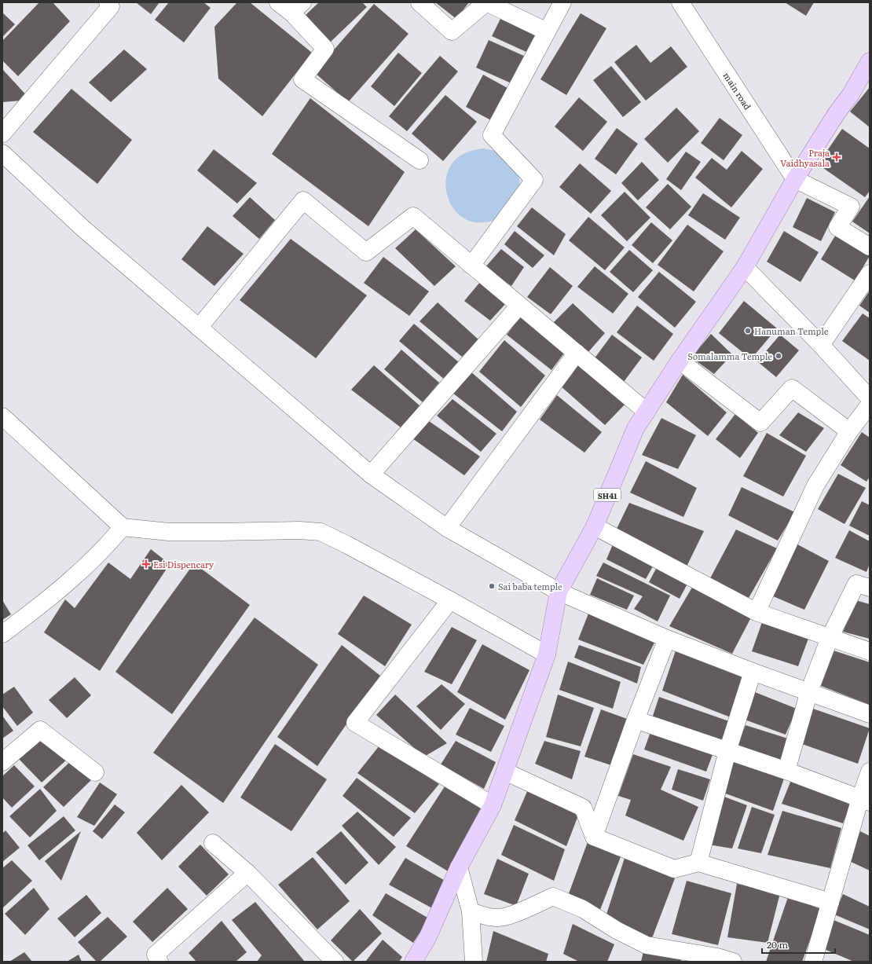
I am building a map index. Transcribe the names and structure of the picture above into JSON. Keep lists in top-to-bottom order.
{
  "streets": {
    "main road": ["SH41"],
    "street": ["main road"]
  },
  "crossings": [
    ["main road", "SH41"]
  ],
  "places": {
    "health": ["Praja Vaidhyasala", "Esi Dispencary"],
    "other": ["Hanuman Temple", "Somalamma Temple", "Sai baba temple"]
  },
  "scale_bar": "20 m"
}
